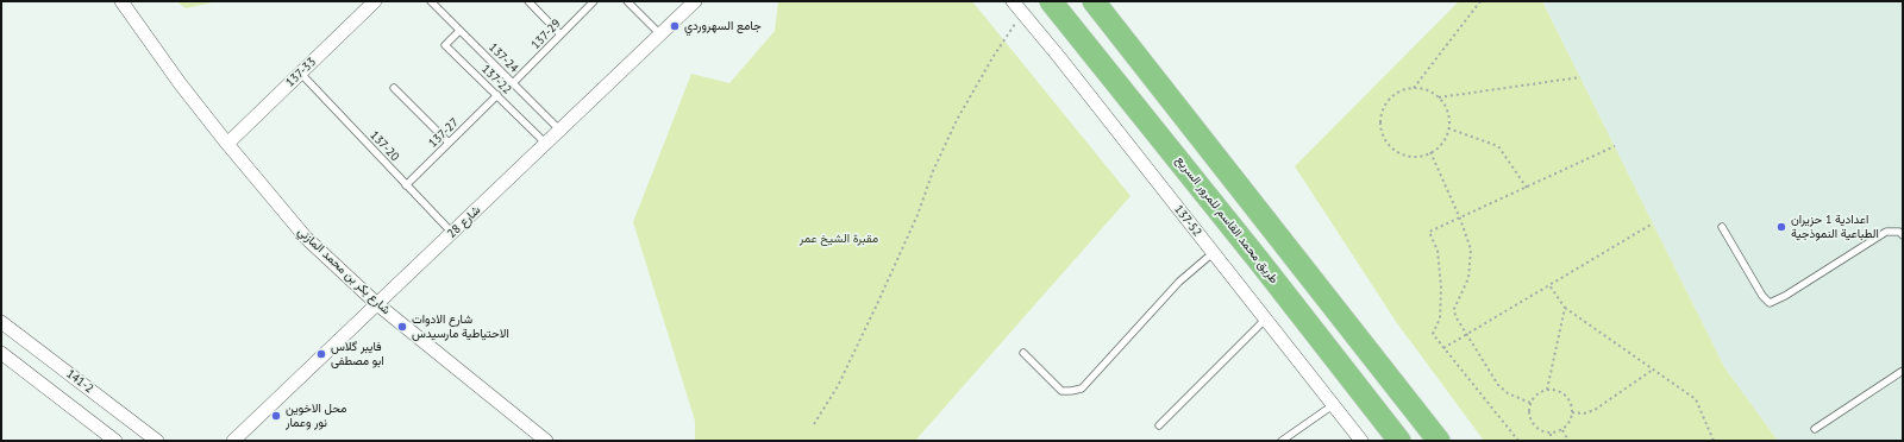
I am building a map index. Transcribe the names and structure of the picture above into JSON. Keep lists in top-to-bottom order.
{
  "streets": {
    "highway": ["طريق محمد القاسم للمرور السريع"],
    "street": [
      "137-33",
      "137-52",
      "شارع 28",
      "شارع بكر بن محمد المازني",
      "141-2"
    ],
    "lane": [
      "137-29",
      "137-24",
      "137-22",
      "137-27",
      "137-20"
    ]
  },
  "crossings": [
    ["137-29", "137-24"],
    ["137-24", "137-22"],
    ["137-24", "شارع 28"],
    ["137-33", "137-20"],
    ["137-33", "شارع بكر بن محمد المازني"],
    ["137-22", "137-27"],
    ["137-22", "شارع 28"],
    ["137-27", "137-20"],
    ["137-20", "شارع 28"],
    ["شارع 28", "شارع بكر بن محمد المازني"]
  ],
  "parks": ["مقبرة الشيخ عمر"],
  "places": [
    "جامع السهروردي",
    "اعدادية 1 حزيران الطباعية النموذجية",
    "شارع الادوات الاحتياطية مارسيدس",
    "فايبر گلاس ابو مصطفى",
    "محل الاخوين نور وعمار"
  ]
}
